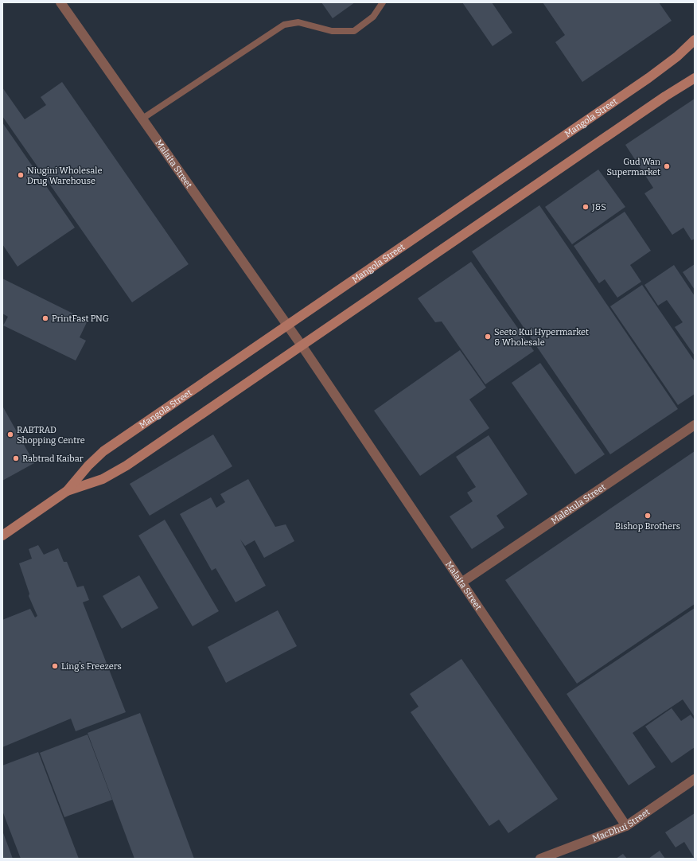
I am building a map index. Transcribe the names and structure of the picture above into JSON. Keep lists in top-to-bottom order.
{
  "streets": {
    "main road": ["Mangola Street"],
    "street": ["Malaita Street", "Malekula Street", "MacDhui Street"]
  },
  "crossings": [
    ["Mangola Street", "Malaita Street"],
    ["Malaita Street", "Malekula Street"],
    ["Malaita Street", "MacDhui Street"]
  ],
  "places": [
    "Gud Wan Supermarket",
    "Niugini Wholesale Drug Warehouse",
    "J&S",
    "PrintFast PNG",
    "Seeto Kui Hypermarket & Wholesale",
    "RABTRAD Shopping Centre",
    "Rabtrad Kaibar",
    "Bishop Brothers",
    "Ling's Freezers"
  ]
}
